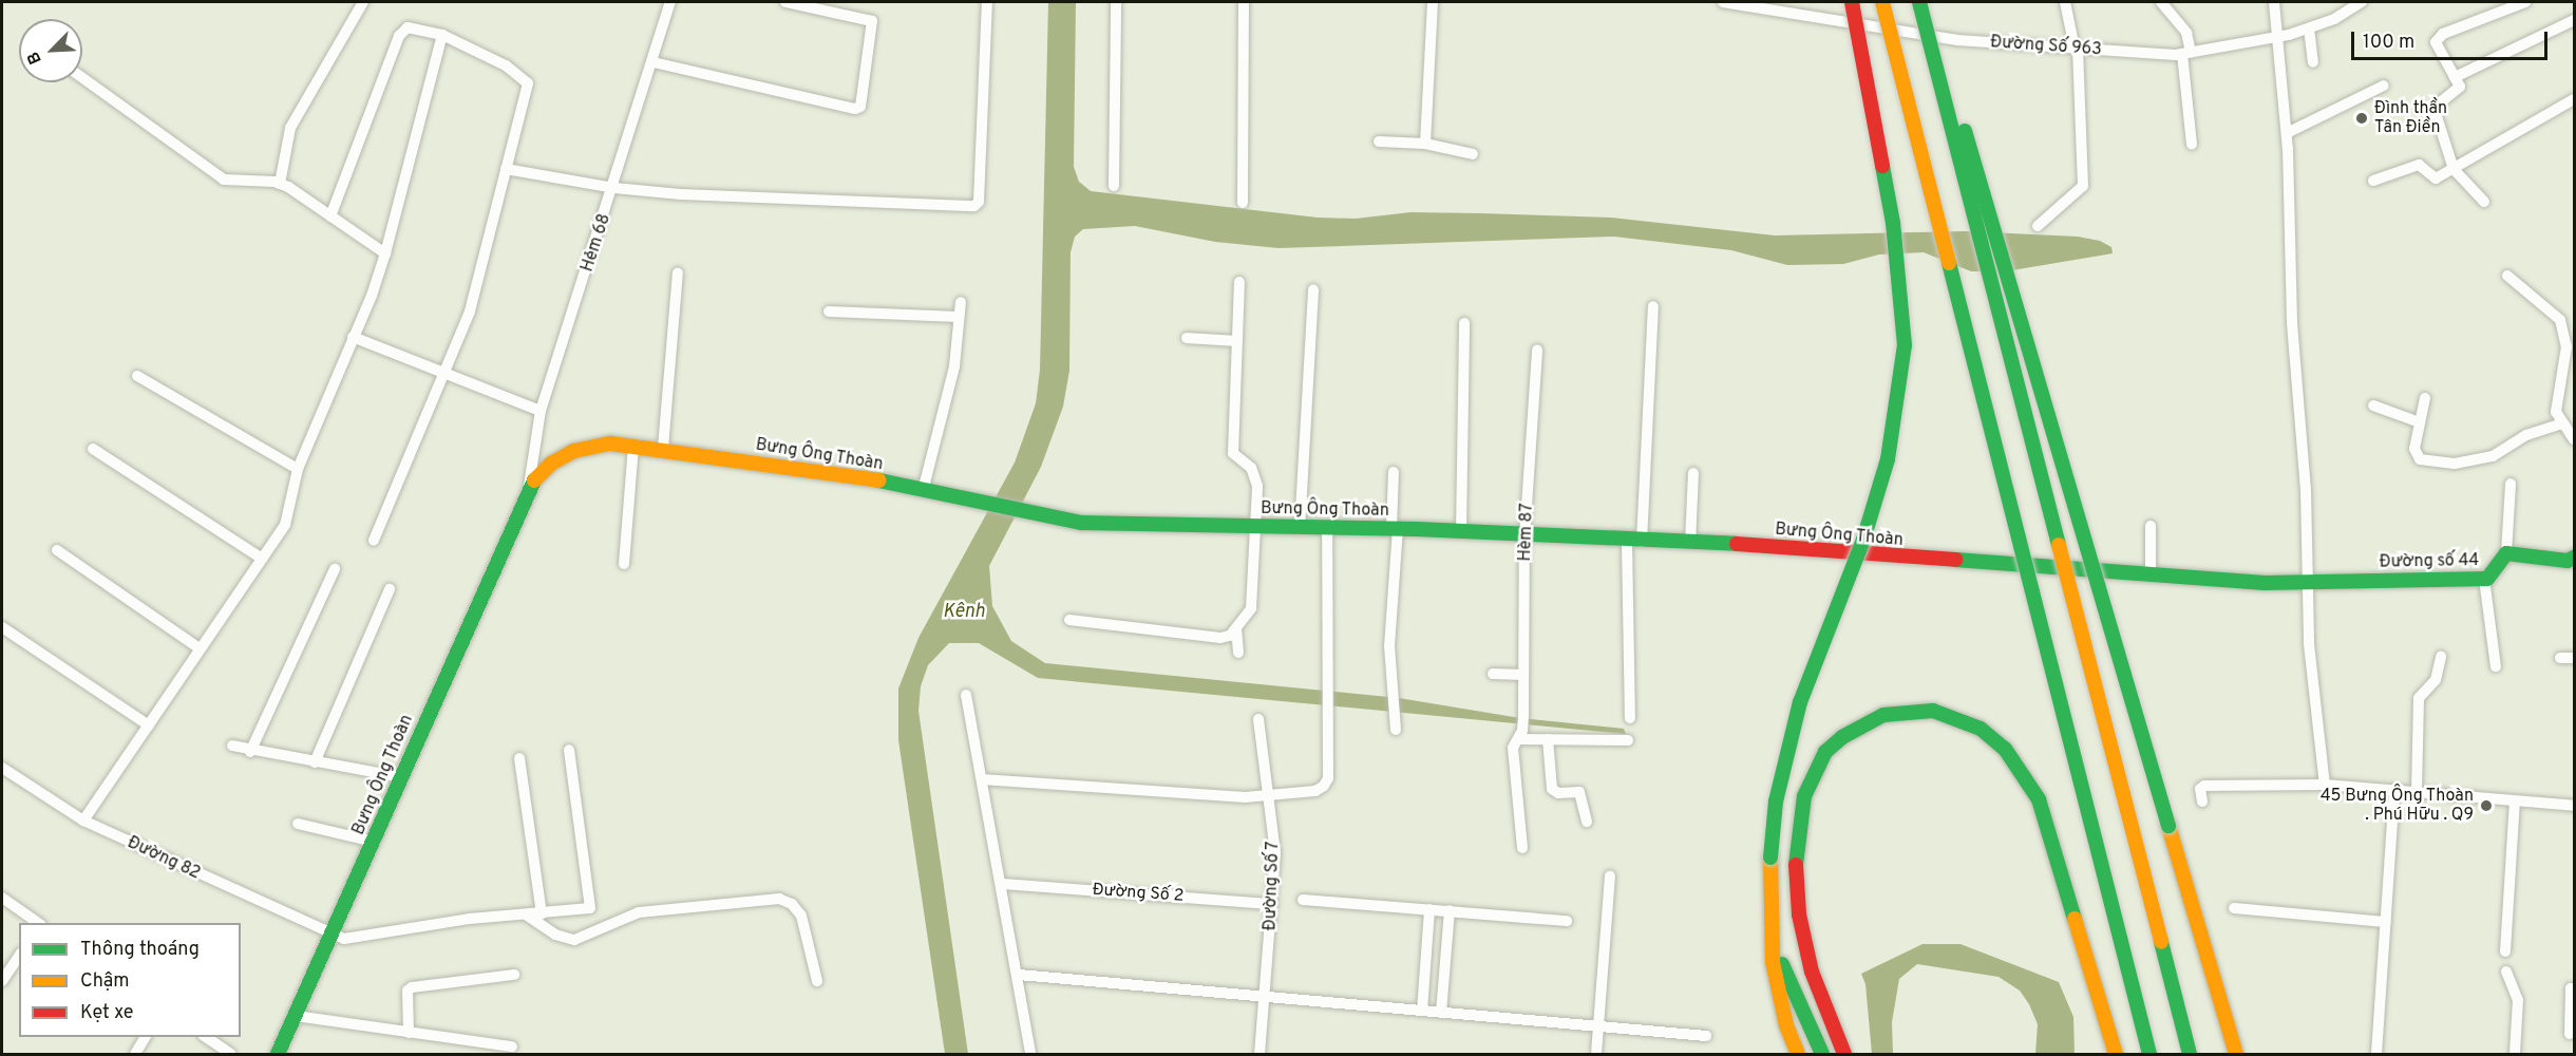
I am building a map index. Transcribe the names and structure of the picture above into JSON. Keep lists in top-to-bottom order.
{
  "streets": {
    "main road": ["Bưng Ông Thoàn", "Đường số 44"],
    "street": [
      "Đường Số 963",
      "Hẻm 68",
      "Hèm 87",
      "Đường 82",
      "Đường Số 7",
      "Đường Số 2"
    ]
  },
  "crossings": [
    ["Hẻm 68", "Bưng Ông Thoàn"],
    ["Bưng Ông Thoàn", "Hèm 87"],
    ["Bưng Ông Thoàn", "Đường số 44"],
    ["Bưng Ông Thoàn", "Đường 82"],
    ["Đường Số 7", "Đường Số 2"]
  ],
  "water": ["Kênh"],
  "places": ["Đình thần Tân Điền", "45 Bưng Ông Thoàn . Phú Hữu . Q9"],
  "legend": ["Thông thoáng", "Chậm", "Kẹt xe"],
  "scale_bar": "100 m",
  "north": "bottom left"
}
